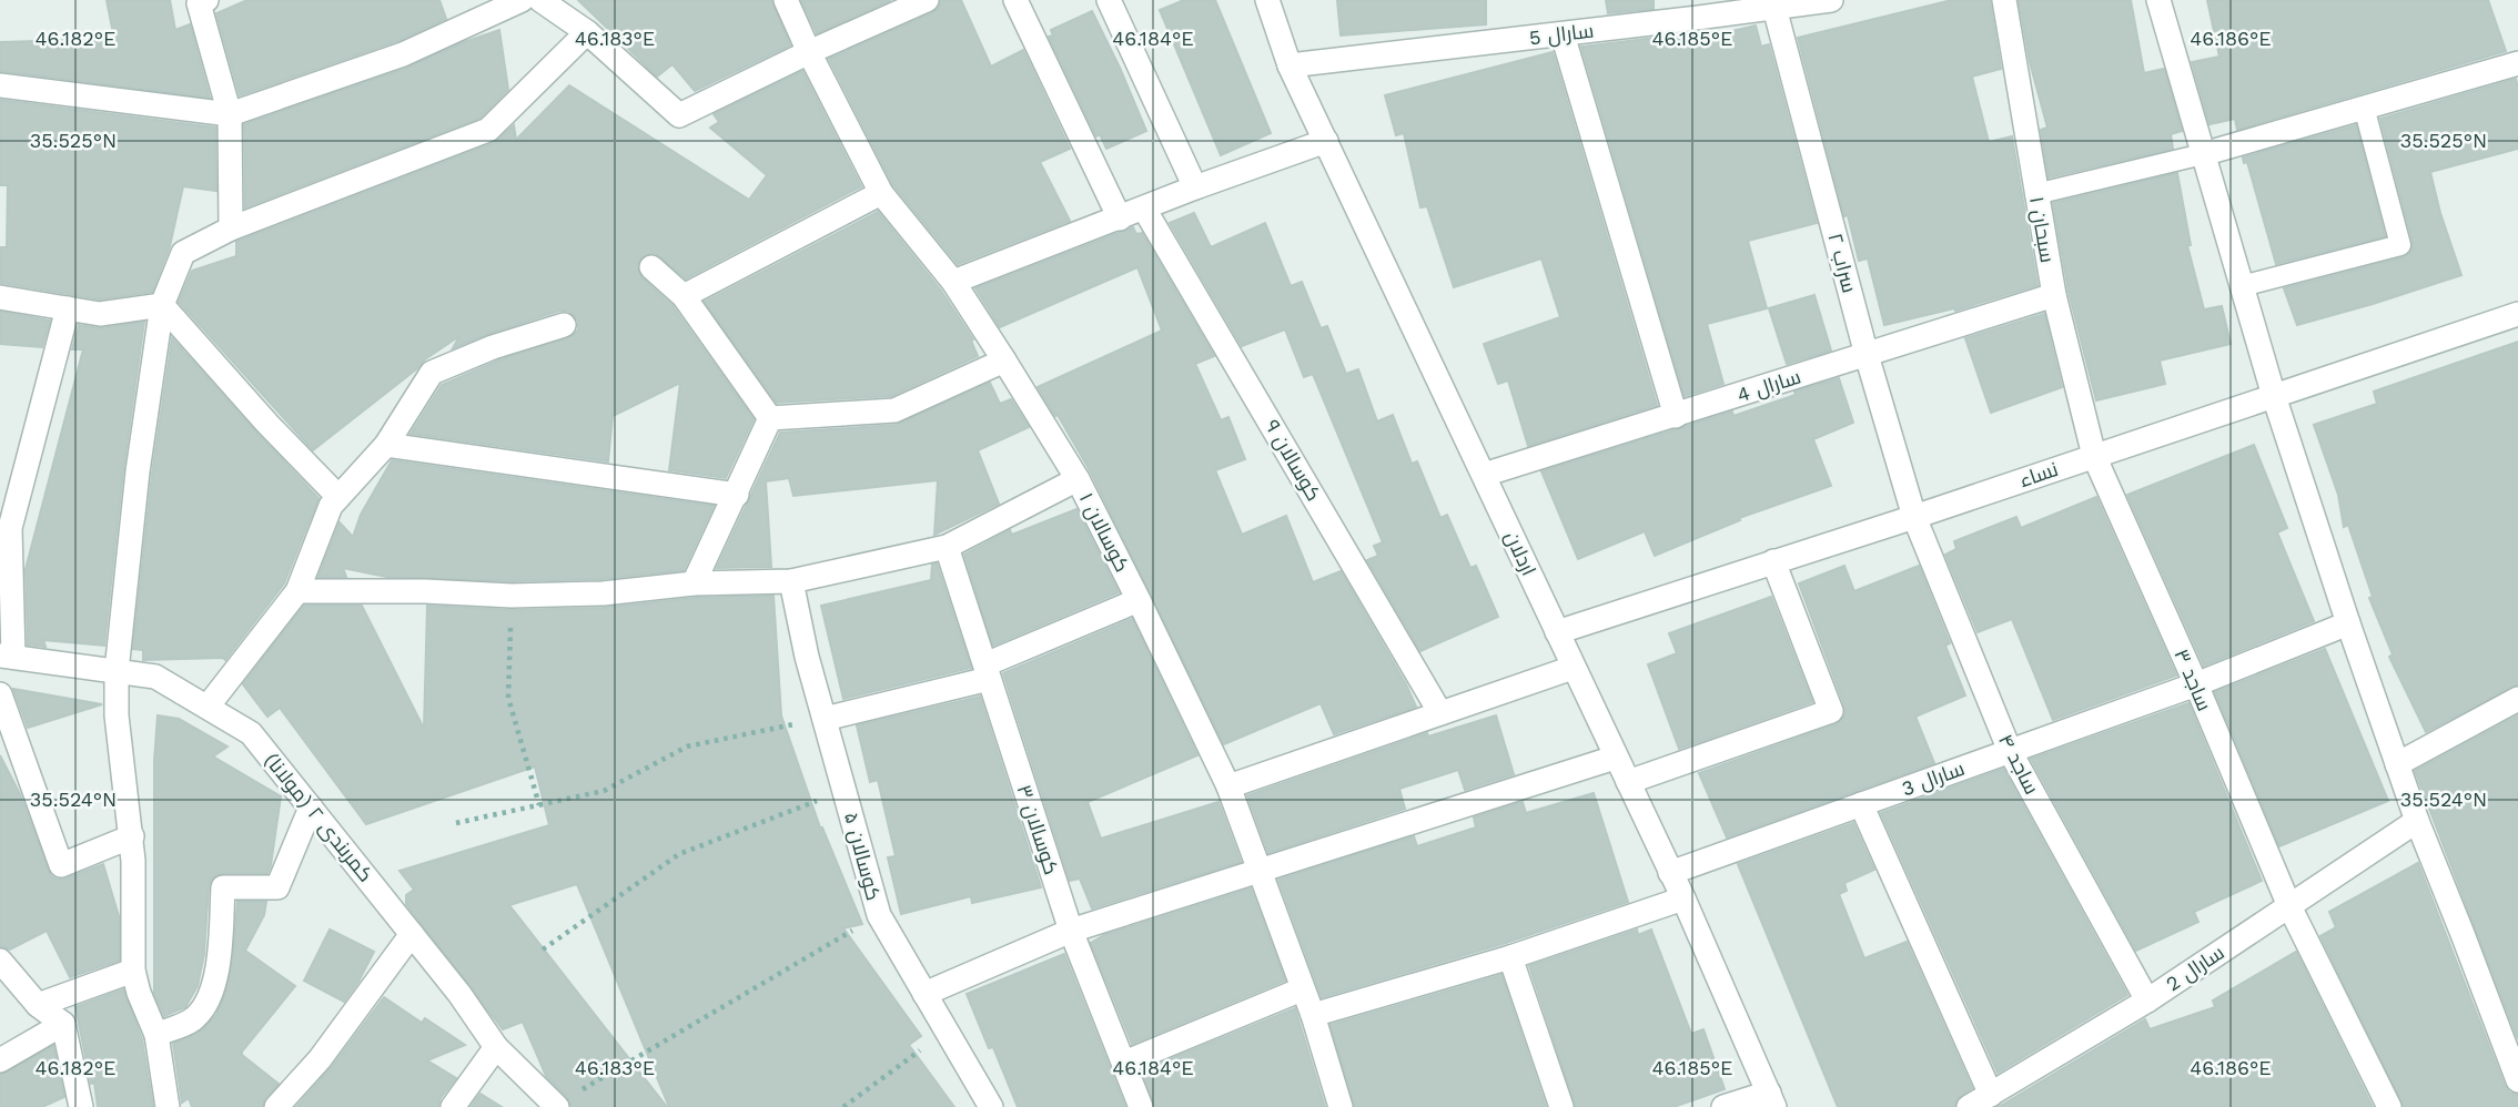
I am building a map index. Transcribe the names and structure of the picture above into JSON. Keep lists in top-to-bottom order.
{
  "streets": {
    "street": [
      "سارال 5",
      "سبحان ۱",
      "سراب ۲",
      "سارال 4",
      "کوسالان ۹",
      "نساء",
      "کوسالان ۱",
      "اردلان",
      "ساجد ۳",
      "ساجد ۴",
      "سارال 3",
      "کمربندی ۲ (مولانا)",
      "کوسالان ۳",
      "کوسالان ۵",
      "سارال 2"
    ]
  },
  "crossings": [
    ["سارال 5", "سراب ۲"],
    ["سارال 5", "اردلان"],
    ["سبحان ۱", "سارال 4"],
    ["سبحان ۱", "نساء"],
    ["سبحان ۱", "ساجد ۳"],
    ["سراب ۲", "سارال 4"],
    ["سراب ۲", "نساء"],
    ["سراب ۲", "ساجد ۴"],
    ["سارال 4", "اردلان"],
    ["نساء", "اردلان"],
    ["نساء", "ساجد ۳"],
    ["نساء", "ساجد ۴"],
    ["اردلان", "سارال 3"],
    ["ساجد ۳", "سارال 3"],
    ["ساجد ۳", "سارال 2"],
    ["ساجد ۴", "سارال 3"],
    ["ساجد ۴", "سارال 2"]
  ],
  "coordinates": [
    "46.182°E",
    "46.183°E",
    "46.184°E",
    "46.185°E",
    "46.186°E",
    "35.525°N",
    "35.524°N"
  ]
}
